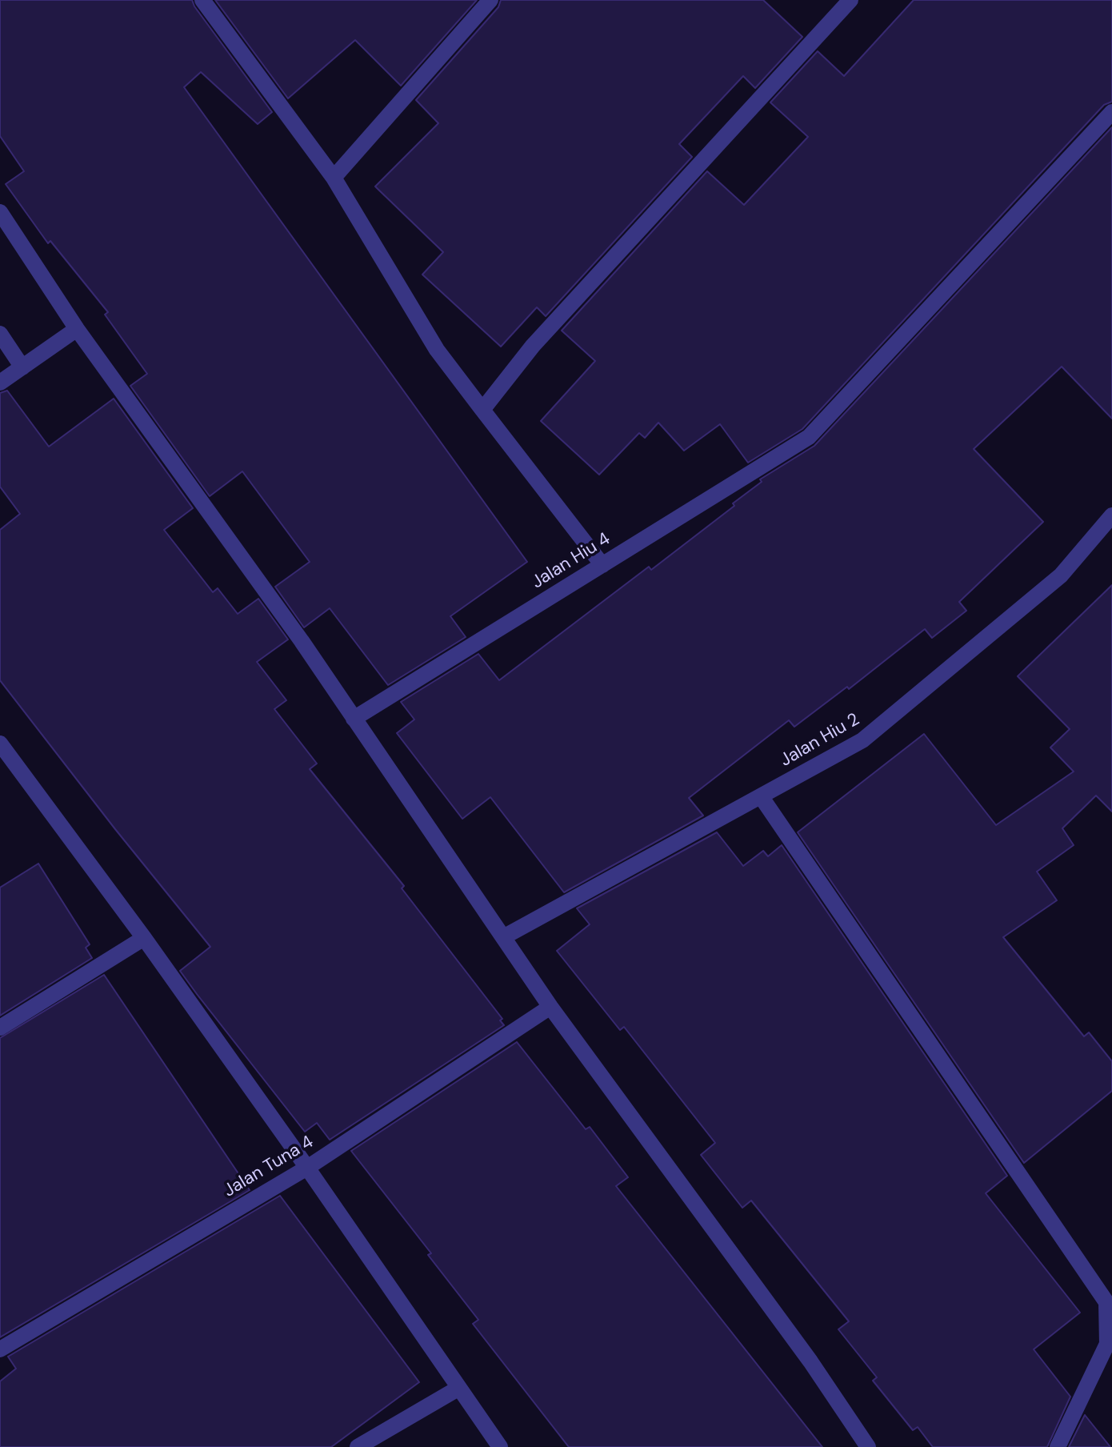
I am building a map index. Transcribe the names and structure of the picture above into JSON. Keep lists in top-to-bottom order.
{
  "streets": {
    "street": ["Jalan Hiu 4", "Jalan Hiu 2", "Jalan Tuna 4"]
  }
}
